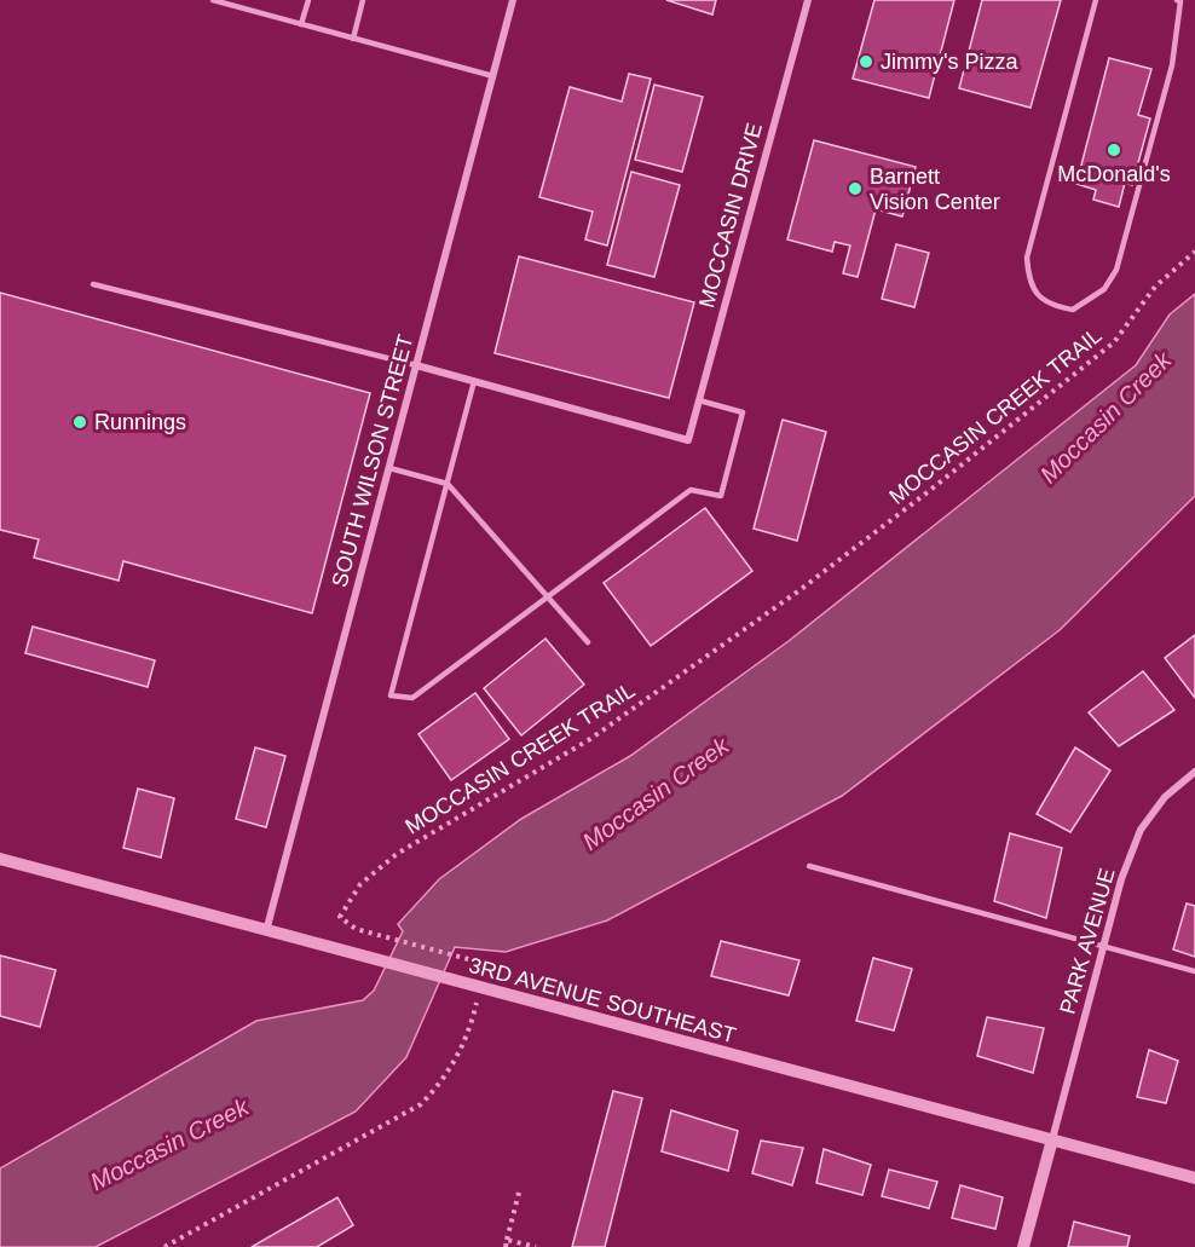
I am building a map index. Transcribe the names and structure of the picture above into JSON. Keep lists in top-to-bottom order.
{
  "streets": {
    "street": [
      "MOCCASIN DRIVE",
      "SOUTH WILSON STREET",
      "PARK AVENUE",
      "3RD AVENUE SOUTHEAST"
    ],
    "path": ["MOCCASIN CREEK TRAIL"]
  },
  "crossings": [
    ["MOCCASIN CREEK TRAIL", "3RD AVENUE SOUTHEAST"],
    ["SOUTH WILSON STREET", "3RD AVENUE SOUTHEAST"],
    ["PARK AVENUE", "3RD AVENUE SOUTHEAST"]
  ],
  "water": ["Moccasin Creek"],
  "places": [
    "Jimmy's Pizza",
    "McDonald's",
    "Barnett Vision Center",
    "Runnings"
  ]
}
